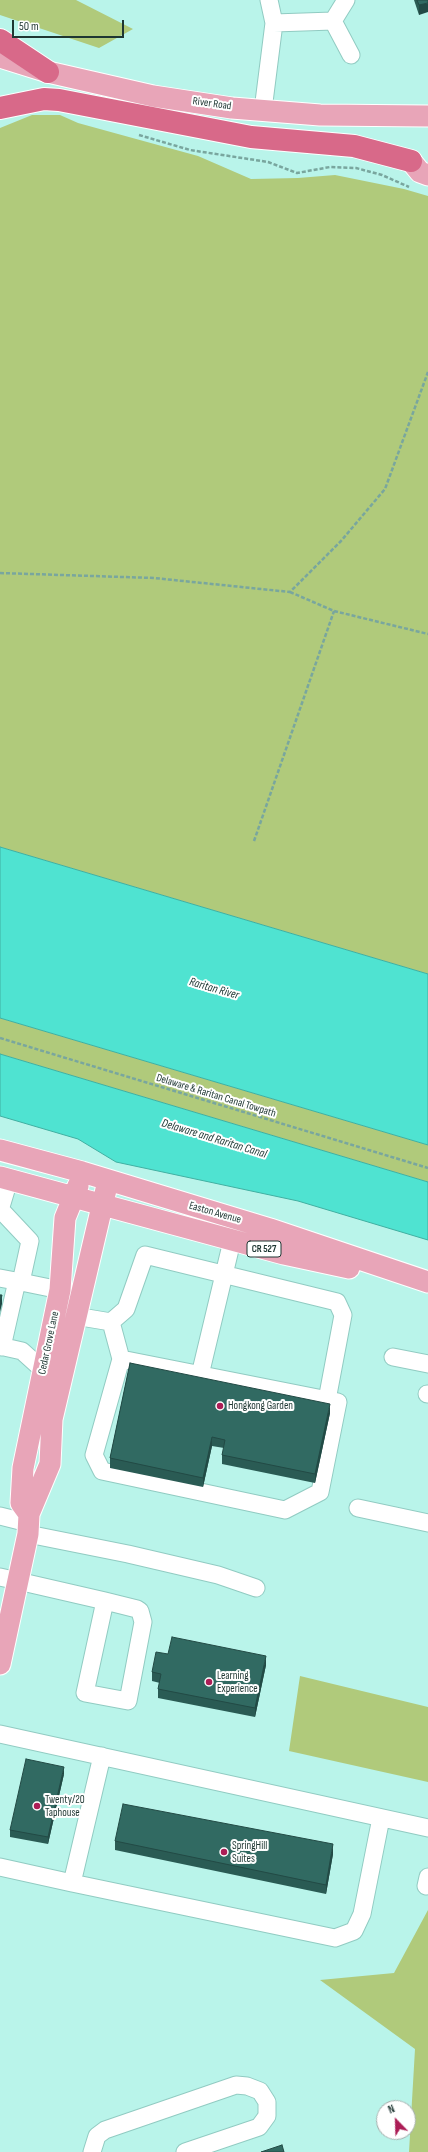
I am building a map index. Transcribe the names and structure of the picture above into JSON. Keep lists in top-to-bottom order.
{
  "streets": {
    "main road": [
      "River Road",
      "Easton Avenue",
      "CR 527",
      "Cedar Grove Lane"
    ],
    "path": ["Delaware & Raritan Canal Towpath"]
  },
  "crossings": [
    ["Easton Avenue", "Cedar Grove Lane"]
  ],
  "water": ["Raritan River", "Delaware and Raritan Canal"],
  "places": [
    "Hongkong Garden",
    "Learning Experience",
    "Twenty/20 Taphouse",
    "SpringHill Suites"
  ],
  "scale_bar": "50 m",
  "north": "top left"
}
